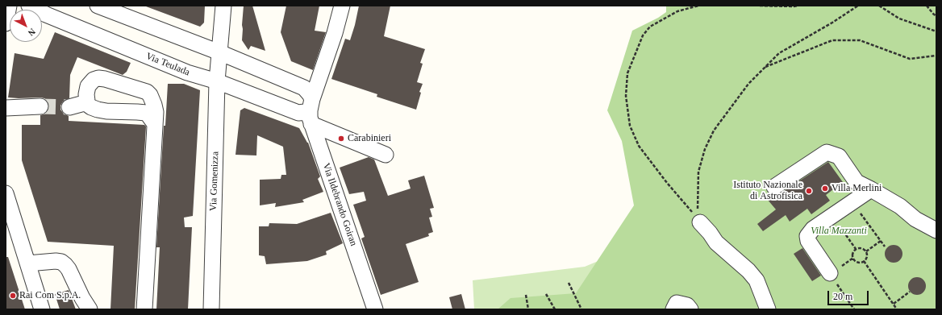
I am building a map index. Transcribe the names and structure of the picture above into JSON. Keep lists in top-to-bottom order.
{
  "streets": {
    "street": ["Via Teulada", "Via Gomenizza", "Via Ildebrando Goiran"]
  },
  "crossings": [
    ["Via Teulada", "Via Gomenizza"],
    ["Via Teulada", "Via Ildebrando Goiran"]
  ],
  "parks": ["Villa Mazzanti"],
  "places": [
    "Carabinieri",
    "Villa Merlini",
    "Istituto Nazionale di Astrofisica",
    "Rai Com S.p.A."
  ],
  "scale_bar": "20 m",
  "north": "bottom right"
}
